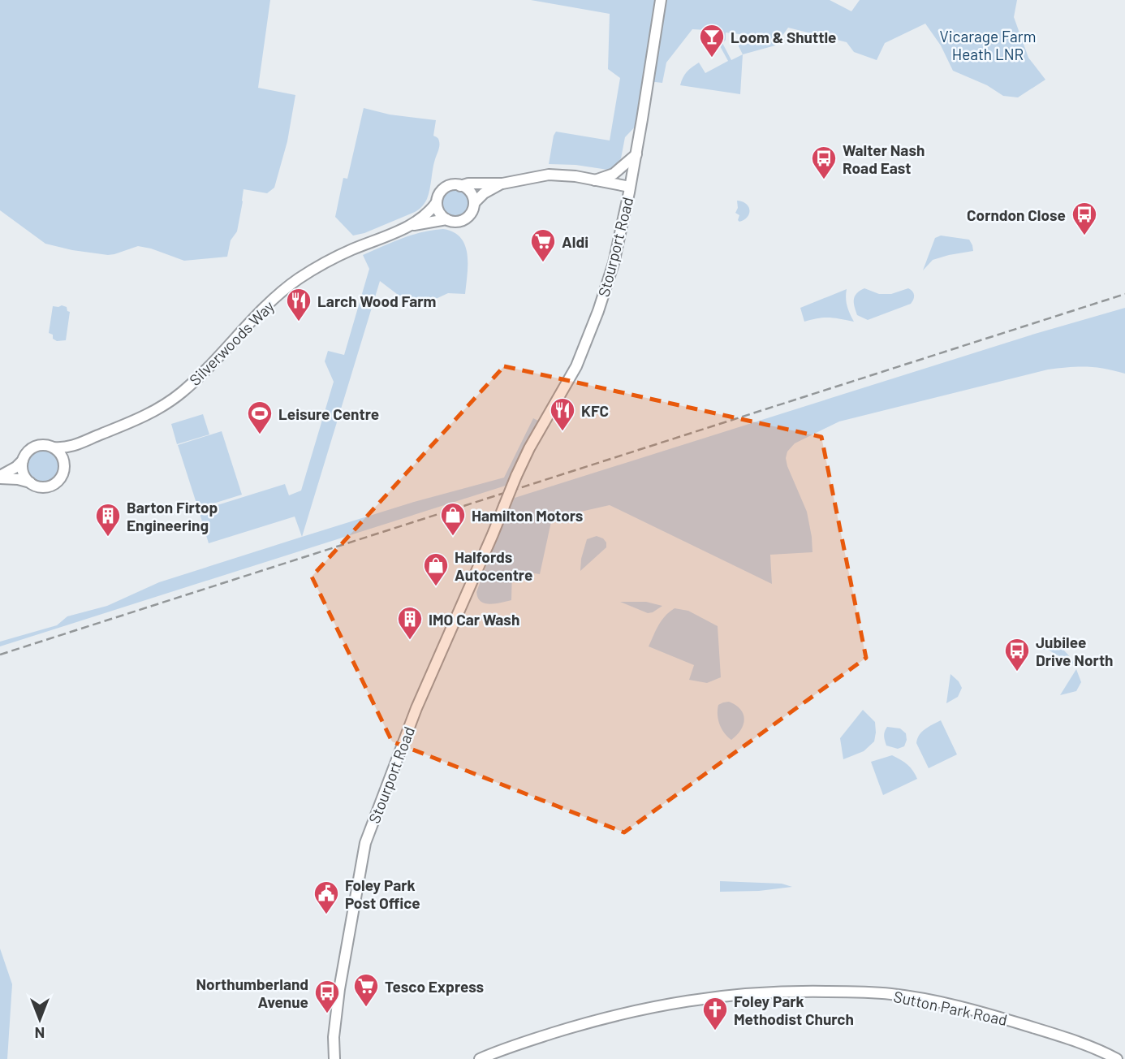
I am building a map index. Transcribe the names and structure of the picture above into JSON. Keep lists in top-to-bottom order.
{
  "streets": {
    "main road": ["Stourport Road", "Silverwoods Way", "Sutton Park Road"]
  },
  "parks": ["Vicarage Farm Heath LNR"],
  "places": {
    "bar": ["Loom & Shuttle"],
    "bus stop": [
      "Walter Nash Road East",
      "Corndon Close",
      "Jubilee Drive North",
      "Northumberland Avenue"
    ],
    "supermarket": ["Aldi", "Tesco Express"],
    "restaurant": ["Larch Wood Farm", "KFC"],
    "sports": ["Leisure Centre"],
    "shop": ["Hamilton Motors", "Halfords Autocentre"],
    "building": ["Barton Firtop Engineering", "IMO Car Wash"],
    "public building": ["Foley Park Post Office"],
    "church": ["Foley Park Methodist Church"]
  },
  "north": "bottom"
}
